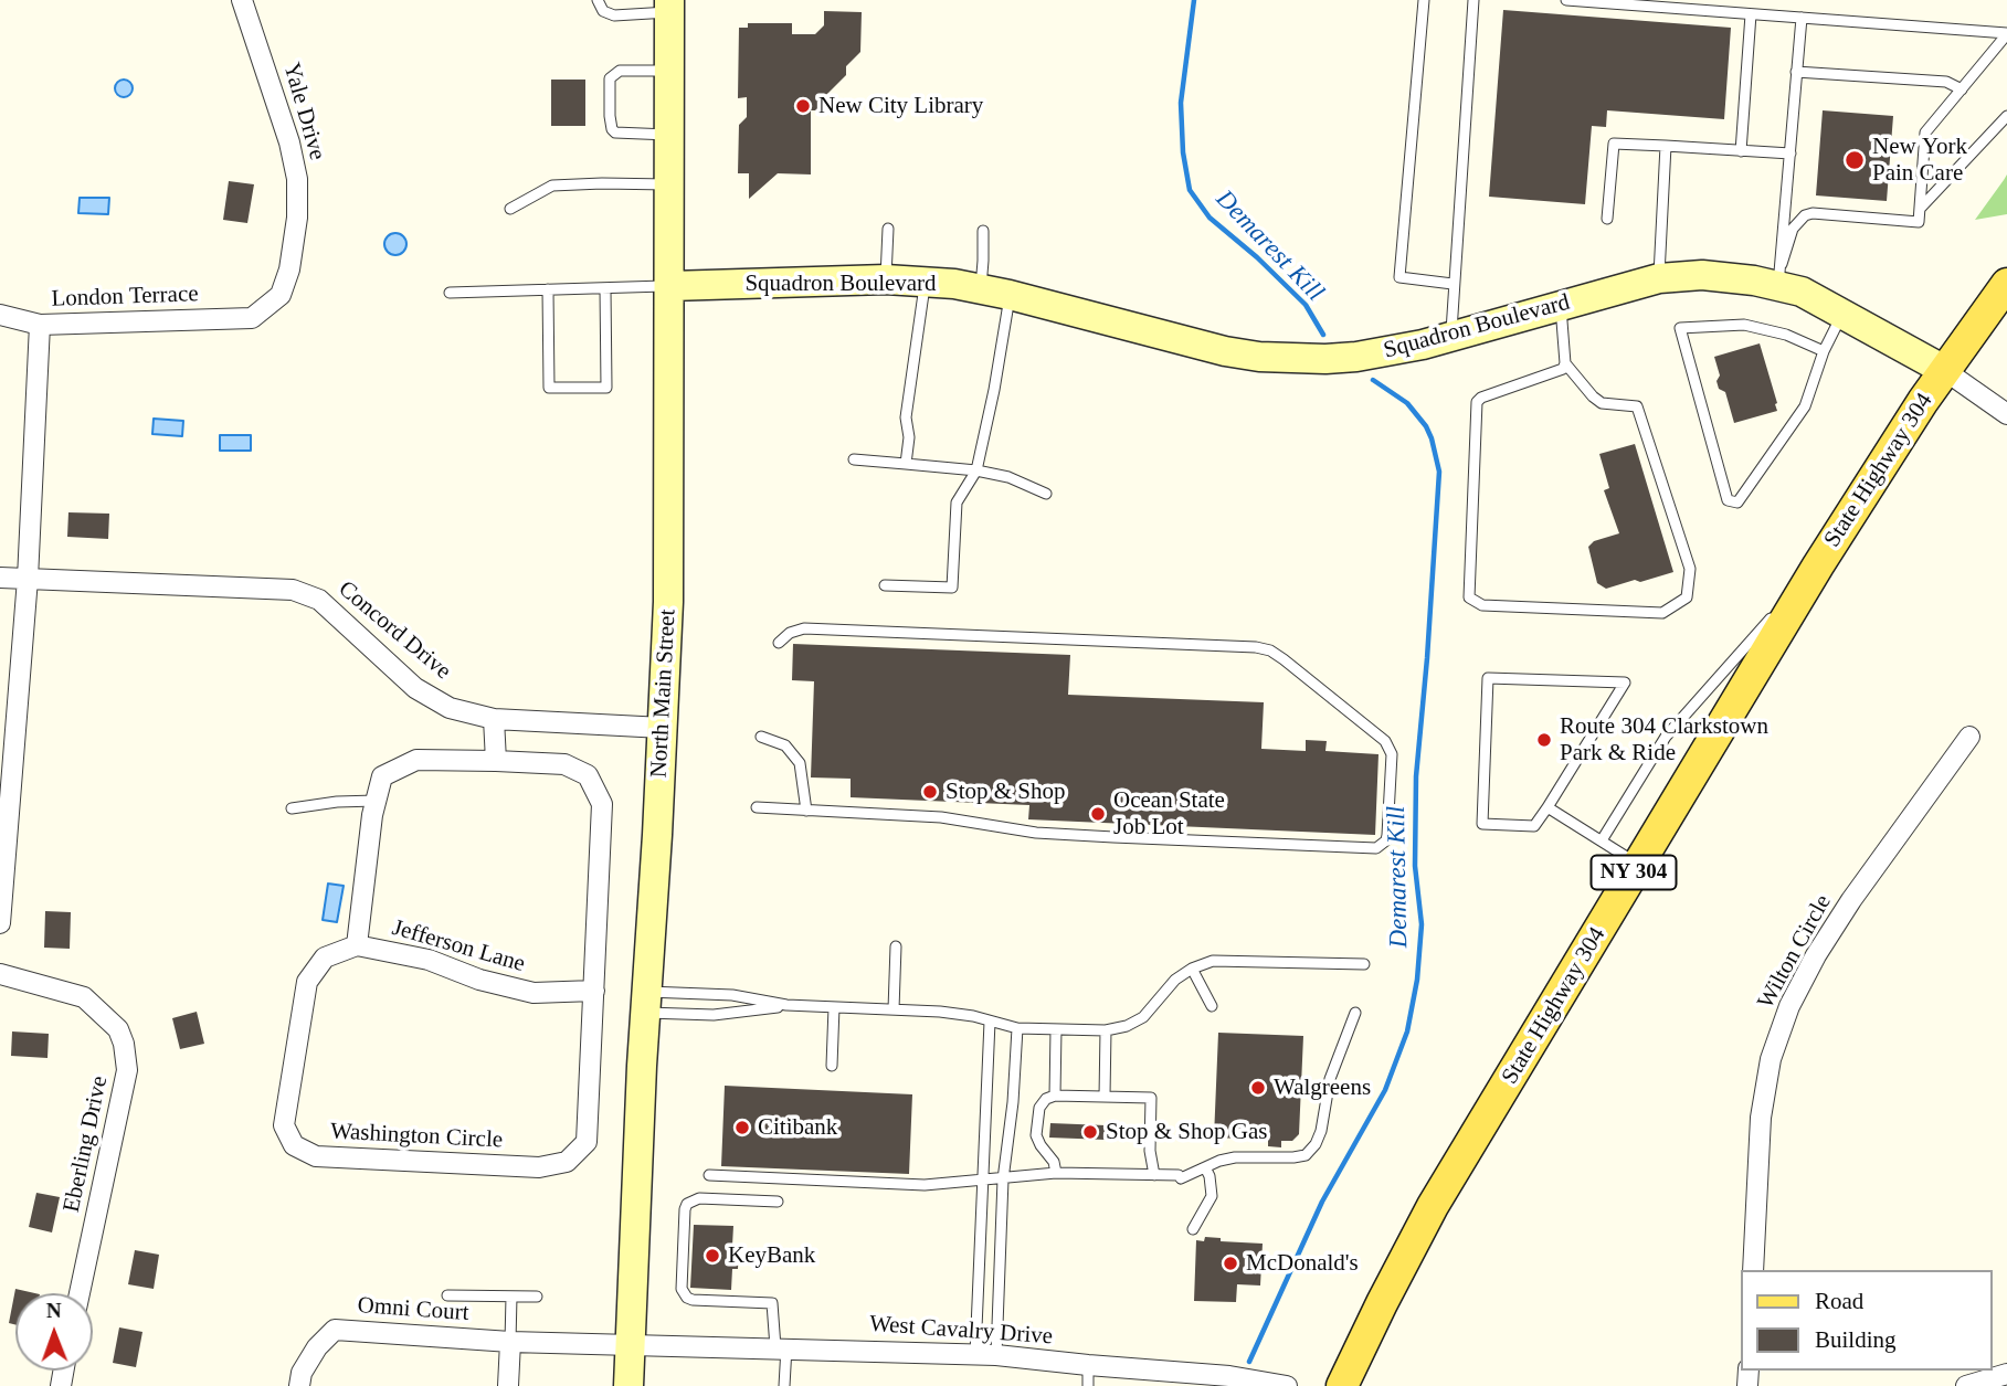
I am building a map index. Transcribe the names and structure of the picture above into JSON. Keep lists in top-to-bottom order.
{
  "streets": {
    "main road": ["State Highway 304", "NY 304"],
    "street": [
      "Yale Drive",
      "Squadron Boulevard",
      "London Terrace",
      "Concord Drive",
      "North Main Street",
      "Jefferson Lane",
      "Wilton Circle",
      "Washington Circle",
      "Eberling Drive",
      "Omni Court",
      "West Cavalry Drive"
    ]
  },
  "crossings": [
    ["Yale Drive", "London Terrace"],
    ["Squadron Boulevard", "State Highway 304"],
    ["Squadron Boulevard", "North Main Street"],
    ["Concord Drive", "North Main Street"],
    ["North Main Street", "Omni Court"],
    ["North Main Street", "West Cavalry Drive"],
    ["Jefferson Lane", "Washington Circle"],
    ["Omni Court", "West Cavalry Drive"]
  ],
  "water": ["Demarest Kill"],
  "places": [
    "New City Library",
    "New York Pain Care",
    "Route 304 Clarkstown Park & Ride",
    "Stop & Shop",
    "Ocean State Job Lot",
    "Walgreens",
    "Citibank",
    "Stop & Shop Gas",
    "KeyBank",
    "McDonald's"
  ],
  "legend": ["Road", "Building"],
  "north": "top"
}
